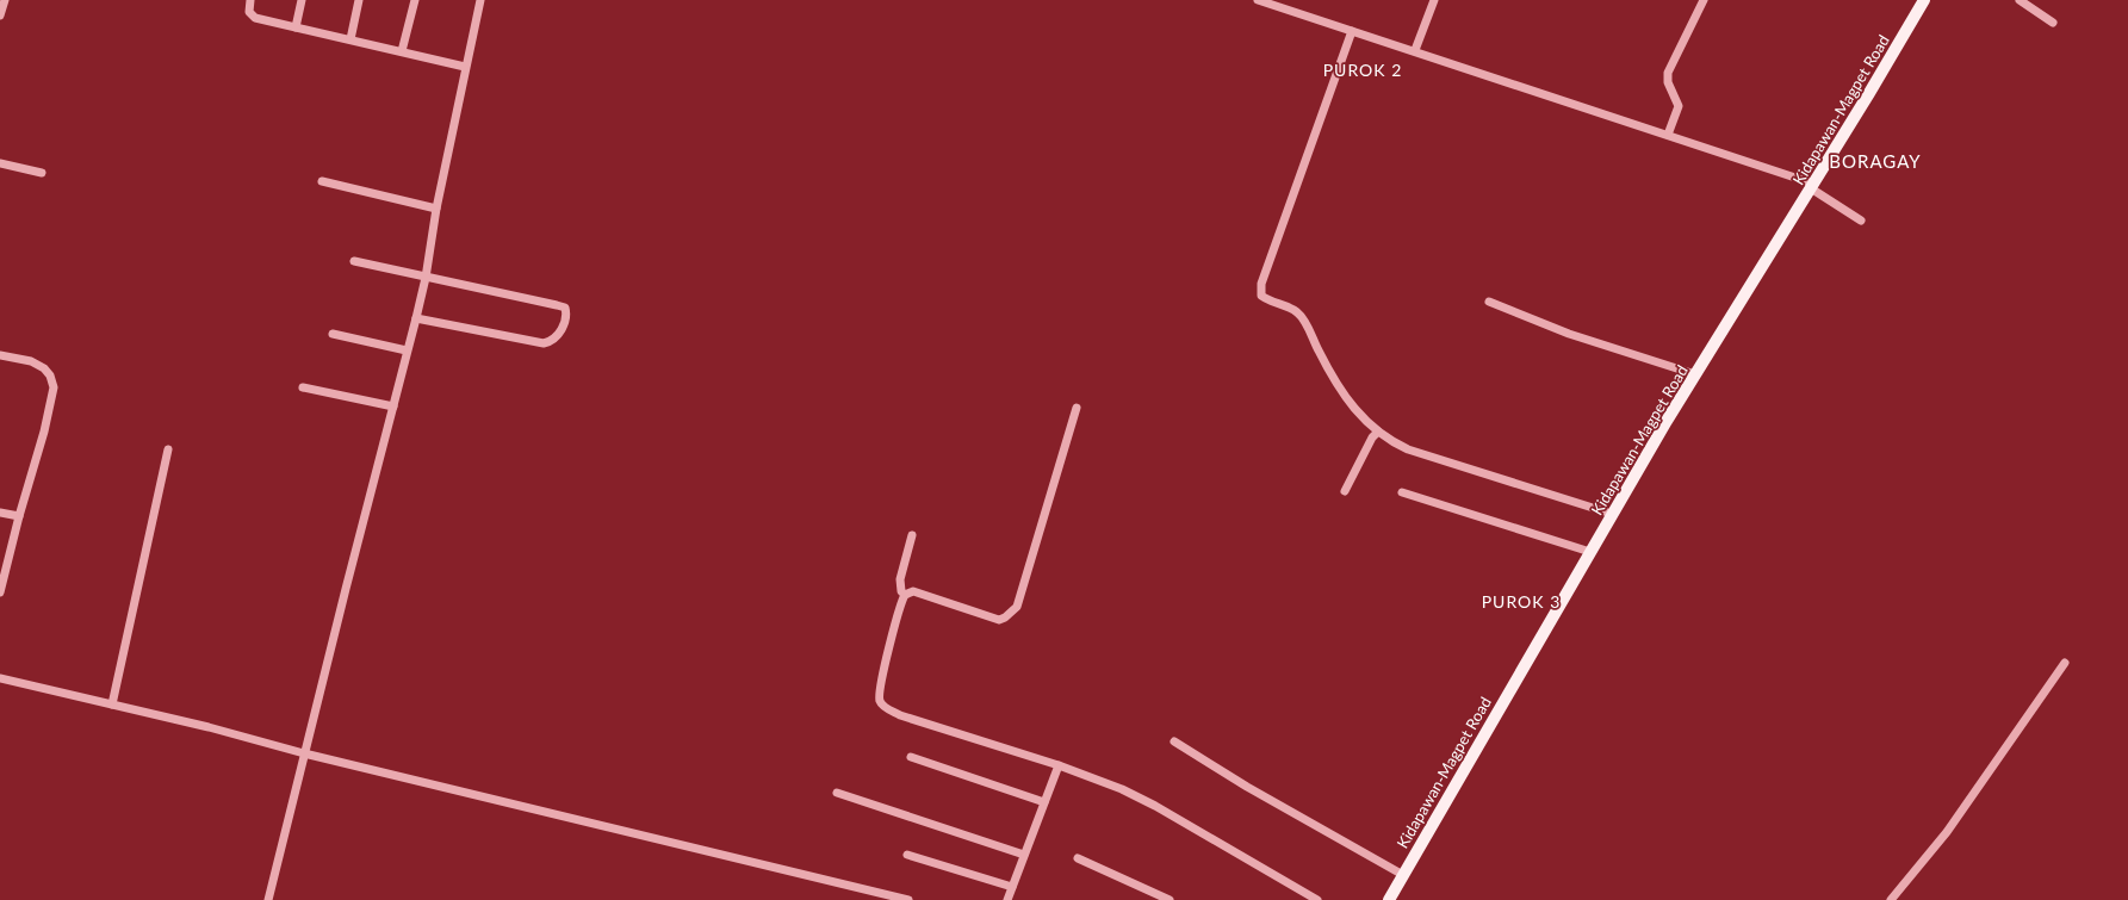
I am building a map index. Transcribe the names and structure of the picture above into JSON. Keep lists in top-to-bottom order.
{
  "streets": {
    "main road": ["Kidapawan-Magpet Road"]
  },
  "districts": ["PUROK 2", "BORAGAY", "PUROK 3"]
}
